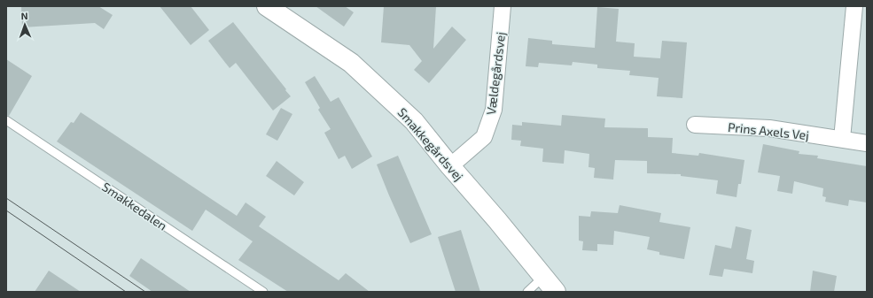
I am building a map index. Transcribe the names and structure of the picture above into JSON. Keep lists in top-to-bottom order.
{
  "streets": {
    "street": ["Vældegårdsvej", "Prins Axels Vej", "Smakkegårdsvej"],
    "lane": ["Smakkedalen"]
  },
  "crossings": [
    ["Vældegårdsvej", "Smakkegårdsvej"]
  ],
  "north": "top"
}
